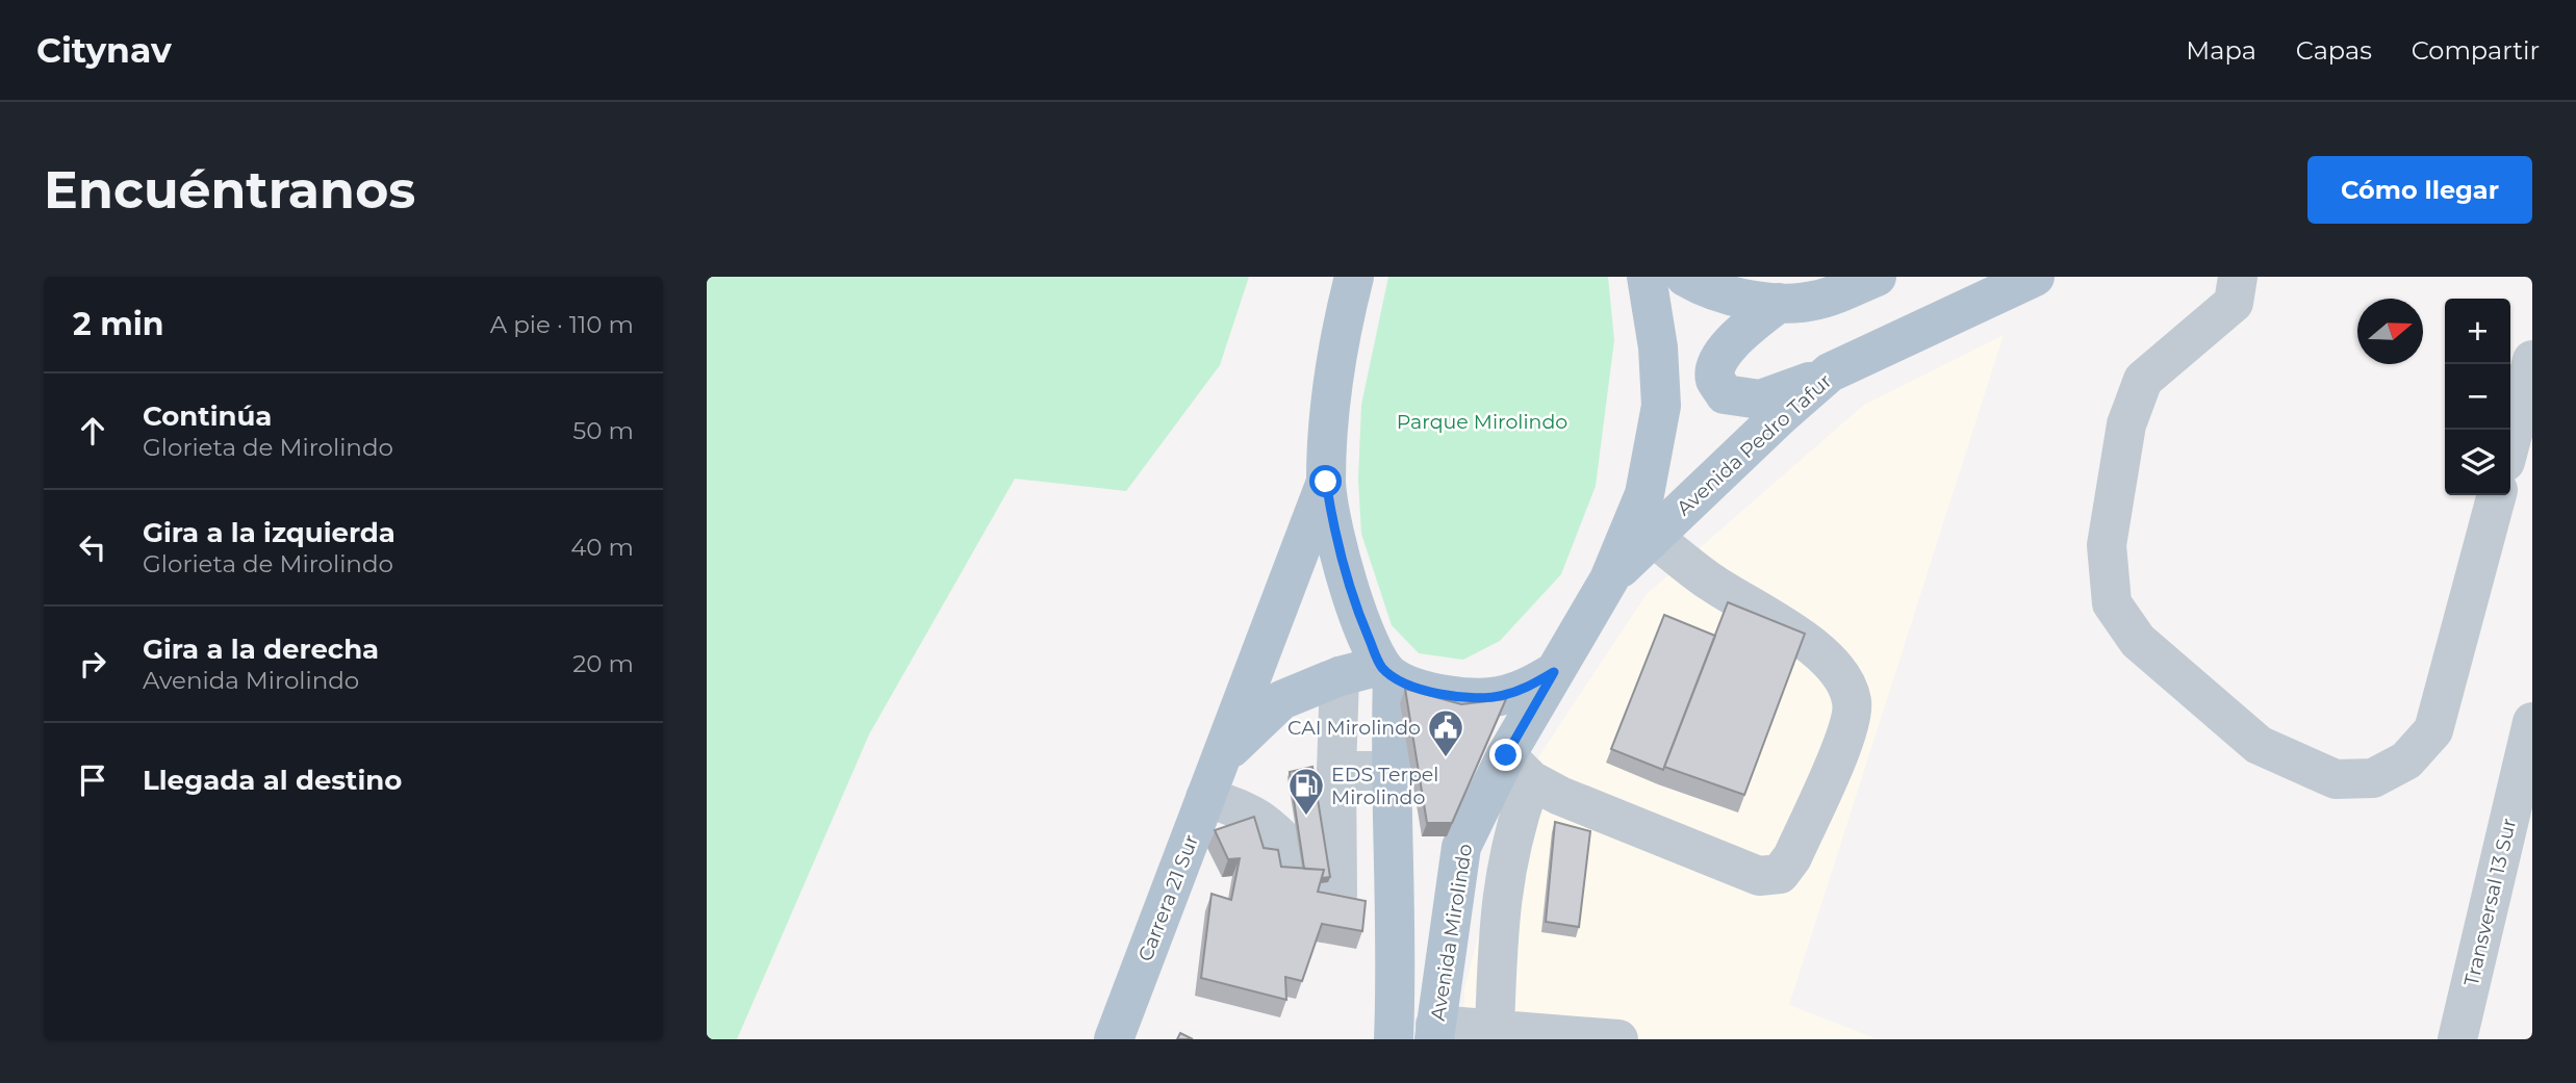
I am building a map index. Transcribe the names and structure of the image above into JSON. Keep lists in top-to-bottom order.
{
  "streets": {
    "main road": ["Avenida Pedro Tafur", "Carrera 21 Sur", "Avenida Mirolindo"],
    "street": ["Transversal 13 Sur"]
  },
  "crossings": [
    ["Avenida Pedro Tafur", "Avenida Mirolindo"]
  ],
  "parks": ["Parque Mirolindo"],
  "places": {
    "public building": ["CAI Mirolindo"],
    "fuel station": ["EDS Terpel Mirolindo"]
  },
  "north": "right",
  "page": {
    "header": "Citynav",
    "nav": ["Mapa", "Capas", "Compartir"],
    "buttons": "Cómo llegar",
    "title": "Encuéntranos",
    "heading": ["2 min", "A pie · 110 m"],
    "map_buttons": ["+", "−"],
    "list": [
      ["Continúa", "Glorieta de Mirolindo", "50 m"],
      ["Gira a la izquierda", "Glorieta de Mirolindo", "40 m"],
      ["Gira a la derecha", "Avenida Mirolindo", "20 m"],
      "Llegada al destino"
    ]
  }
}
